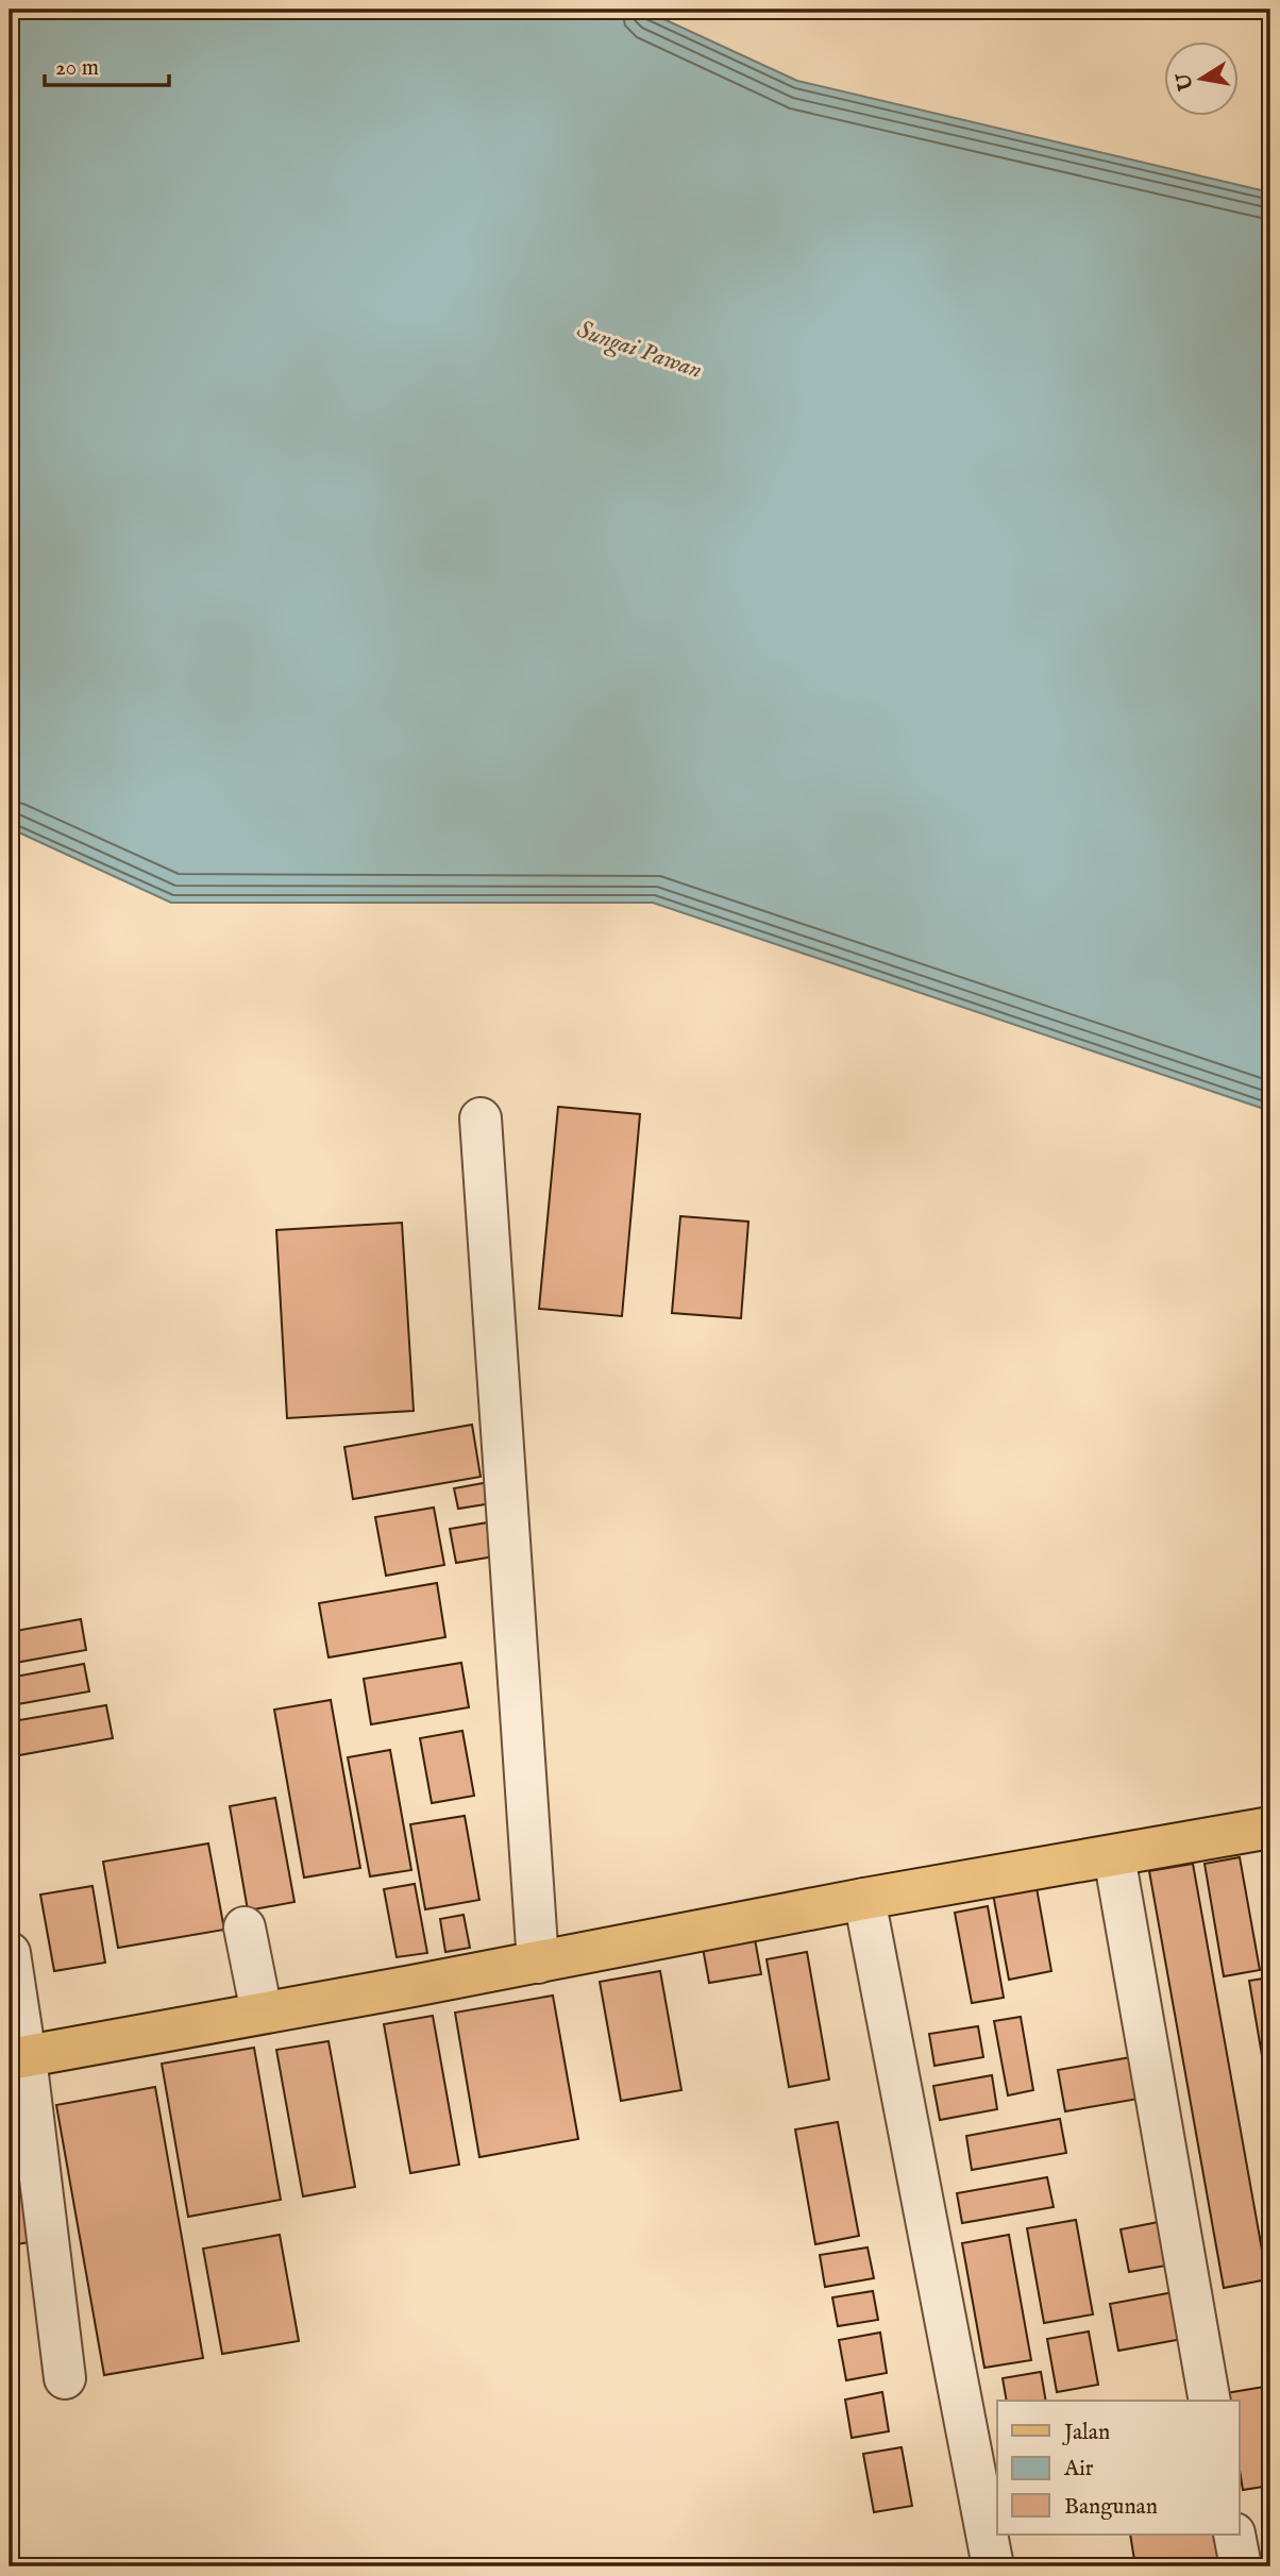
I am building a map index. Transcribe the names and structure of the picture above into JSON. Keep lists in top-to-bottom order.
{
  "water": ["Sungai Pawan"],
  "legend": ["Jalan", "Air", "Bangunan"],
  "scale_bar": "20 m",
  "north": "left"
}
